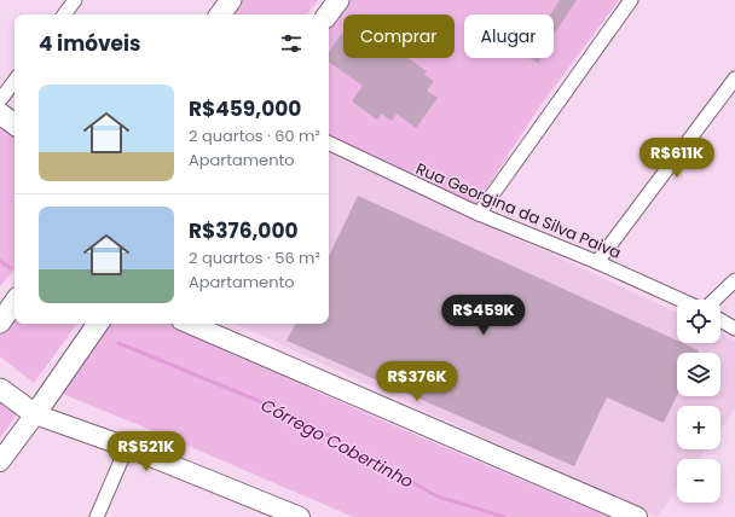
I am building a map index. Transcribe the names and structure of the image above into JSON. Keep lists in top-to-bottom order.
{
  "streets": {
    "street": ["Rua Georgina da Silva Paiva"]
  },
  "water": ["Córrego Cobertinho"],
  "page": {
    "chip": ["Comprar", "Alugar"],
    "heading": "4 imóveis",
    "list": [
      {
        "name": "R$459,000",
        "note": "2 quartos · 60 m² · Apartamento"
      },
      {
        "name": "R$376,000",
        "note": "2 quartos · 56 m² · Apartamento"
      }
    ],
    "price": [
      "R$611K",
      "R$459K",
      "R$376K",
      "R$521K"
    ],
    "map_buttons": ["+", "−"]
  }
}
